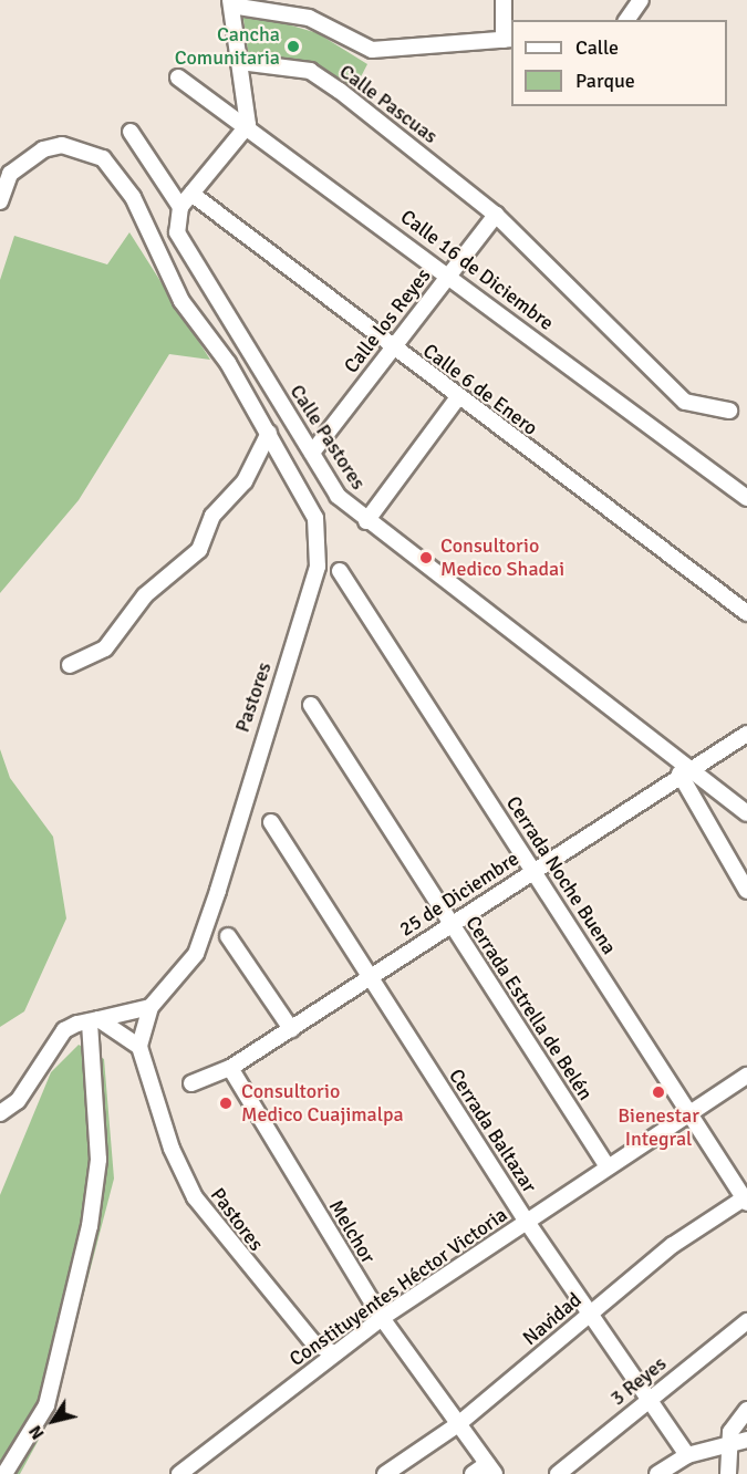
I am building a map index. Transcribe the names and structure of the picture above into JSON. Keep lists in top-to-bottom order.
{
  "streets": {
    "street": [
      "Calle Pascuas",
      "Calle 16 de Diciembre",
      "Calle los Reyes",
      "Calle 6 de Enero",
      "Calle Pastores",
      "Pastores",
      "Cerrada Noche Buena",
      "25 de Diciembre",
      "Cerrada Estrella de Belén",
      "Cerrada Baltazar",
      "Melchor",
      "Constituyentes Héctor Victoria",
      "Navidad",
      "3 Reyes"
    ]
  },
  "crossings": [
    ["Calle Pascuas", "Calle los Reyes"],
    ["Calle 16 de Diciembre", "Calle los Reyes"],
    ["Calle los Reyes", "Calle 6 de Enero"],
    ["Calle los Reyes", "Calle Pastores"],
    ["Calle Pastores", "25 de Diciembre"],
    ["Pastores", "Constituyentes Héctor Victoria"],
    ["Cerrada Noche Buena", "25 de Diciembre"],
    ["Cerrada Noche Buena", "Constituyentes Héctor Victoria"],
    ["Cerrada Noche Buena", "Navidad"],
    ["25 de Diciembre", "Cerrada Estrella de Belén"],
    ["25 de Diciembre", "Cerrada Baltazar"],
    ["25 de Diciembre", "Melchor"],
    ["Cerrada Estrella de Belén", "Constituyentes Héctor Victoria"],
    ["Cerrada Baltazar", "Constituyentes Héctor Victoria"],
    ["Cerrada Baltazar", "Navidad"],
    ["Cerrada Baltazar", "3 Reyes"],
    ["Melchor", "Constituyentes Héctor Victoria"],
    ["Melchor", "Navidad"]
  ],
  "places": [
    "Cancha Comunitaria",
    "Consultorio Medico Shadai",
    "Bienestar Integral",
    "Consultorio Medico Cuajimalpa"
  ],
  "legend": ["Calle", "Parque"],
  "north": "bottom left"
}
